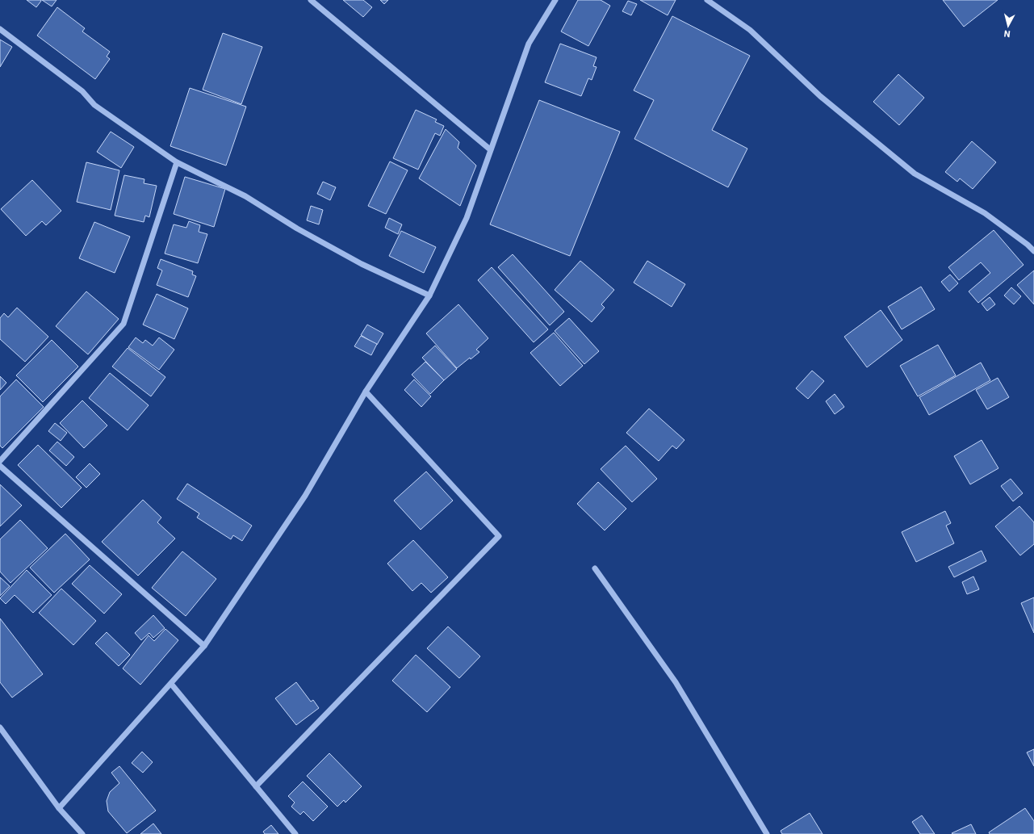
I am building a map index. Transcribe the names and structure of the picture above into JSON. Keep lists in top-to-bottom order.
{
  "north": "bottom"
}
